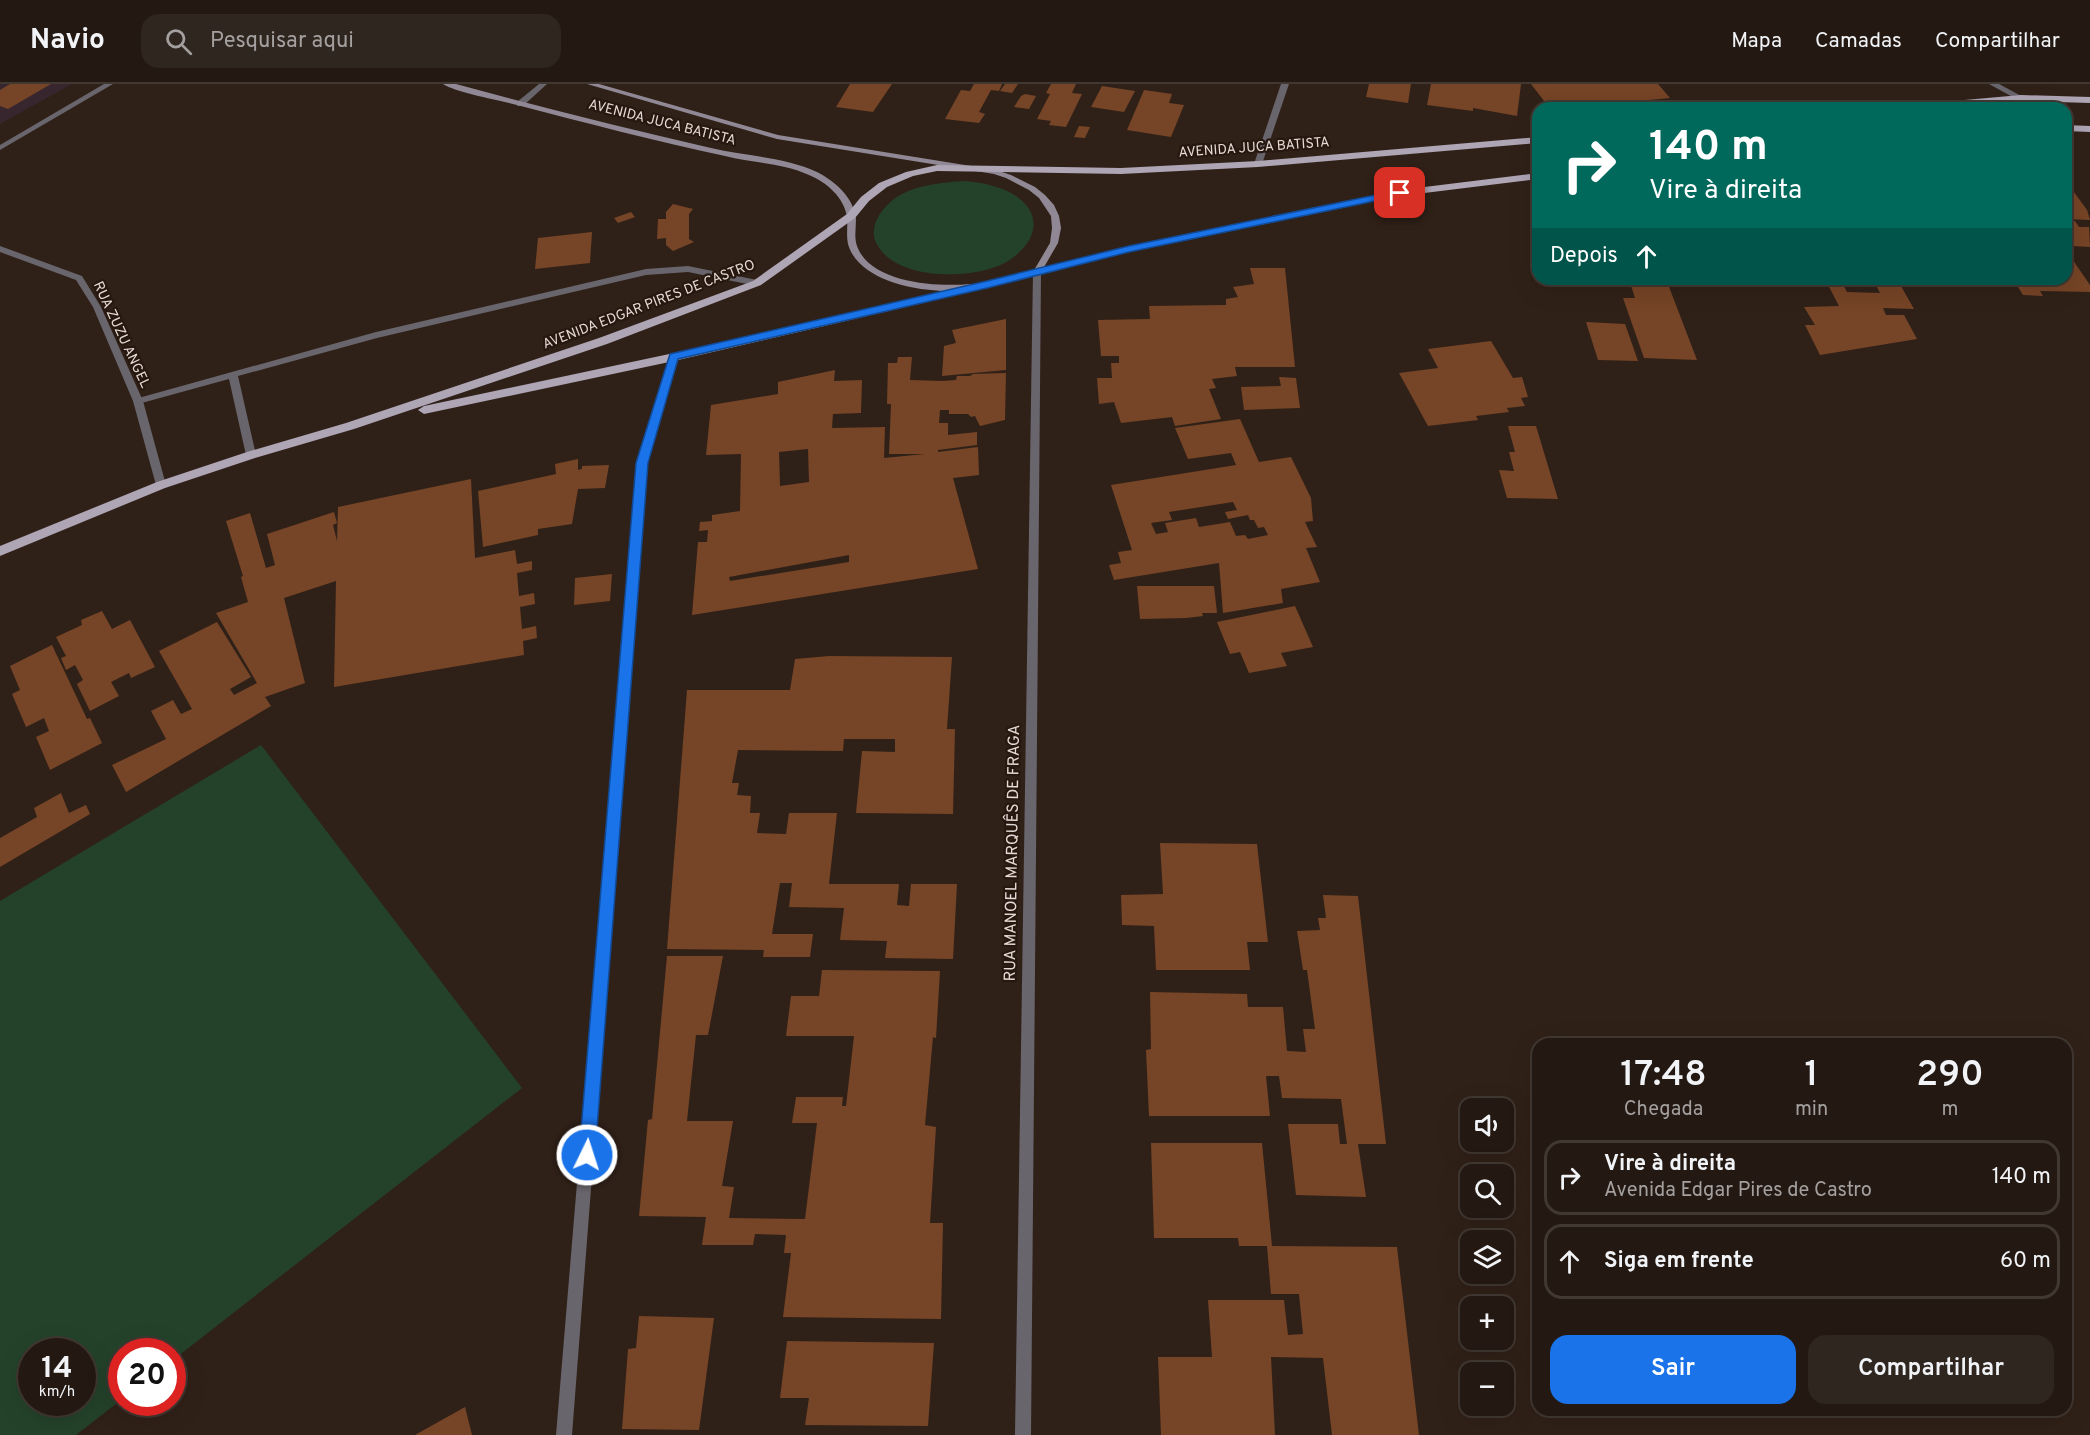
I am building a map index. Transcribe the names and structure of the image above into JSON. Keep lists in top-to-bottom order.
{
  "streets": {
    "main road": ["AVENIDA JUCA BATISTA", "AVENIDA EDGAR PIRES DE CASTRO"],
    "street": ["RUA ZUZU ANGEL", "RUA MANOEL MARQUÊS DE FRAGA"]
  },
  "crossings": [
    ["AVENIDA JUCA BATISTA", "AVENIDA EDGAR PIRES DE CASTRO"],
    ["AVENIDA JUCA BATISTA", "RUA MANOEL MARQUÊS DE FRAGA"],
    ["AVENIDA EDGAR PIRES DE CASTRO", "RUA ZUZU ANGEL"],
    ["AVENIDA EDGAR PIRES DE CASTRO", "RUA MANOEL MARQUÊS DE FRAGA"]
  ],
  "page": {
    "header": "Navio",
    "search": "Pesquisar aqui",
    "nav": ["Mapa", "Camadas", "Compartilhar"],
    "turn": ["140 m", "Vire à direita"],
    "then": "Depois",
    "eta": [
      "17:48",
      "Chegada",
      "1",
      "min",
      "290",
      "m"
    ],
    "map_buttons": ["+", "−"],
    "list": [
      {
        "name": "Vire à direita",
        "note": "Avenida Edgar Pires de Castro",
        "value": "140 m"
      },
      {
        "name": "Siga em frente",
        "value": "60 m"
      }
    ],
    "buttons": ["Sair", "Compartilhar"],
    "speed": "14 km/h",
    "limit": "20"
  }
}
